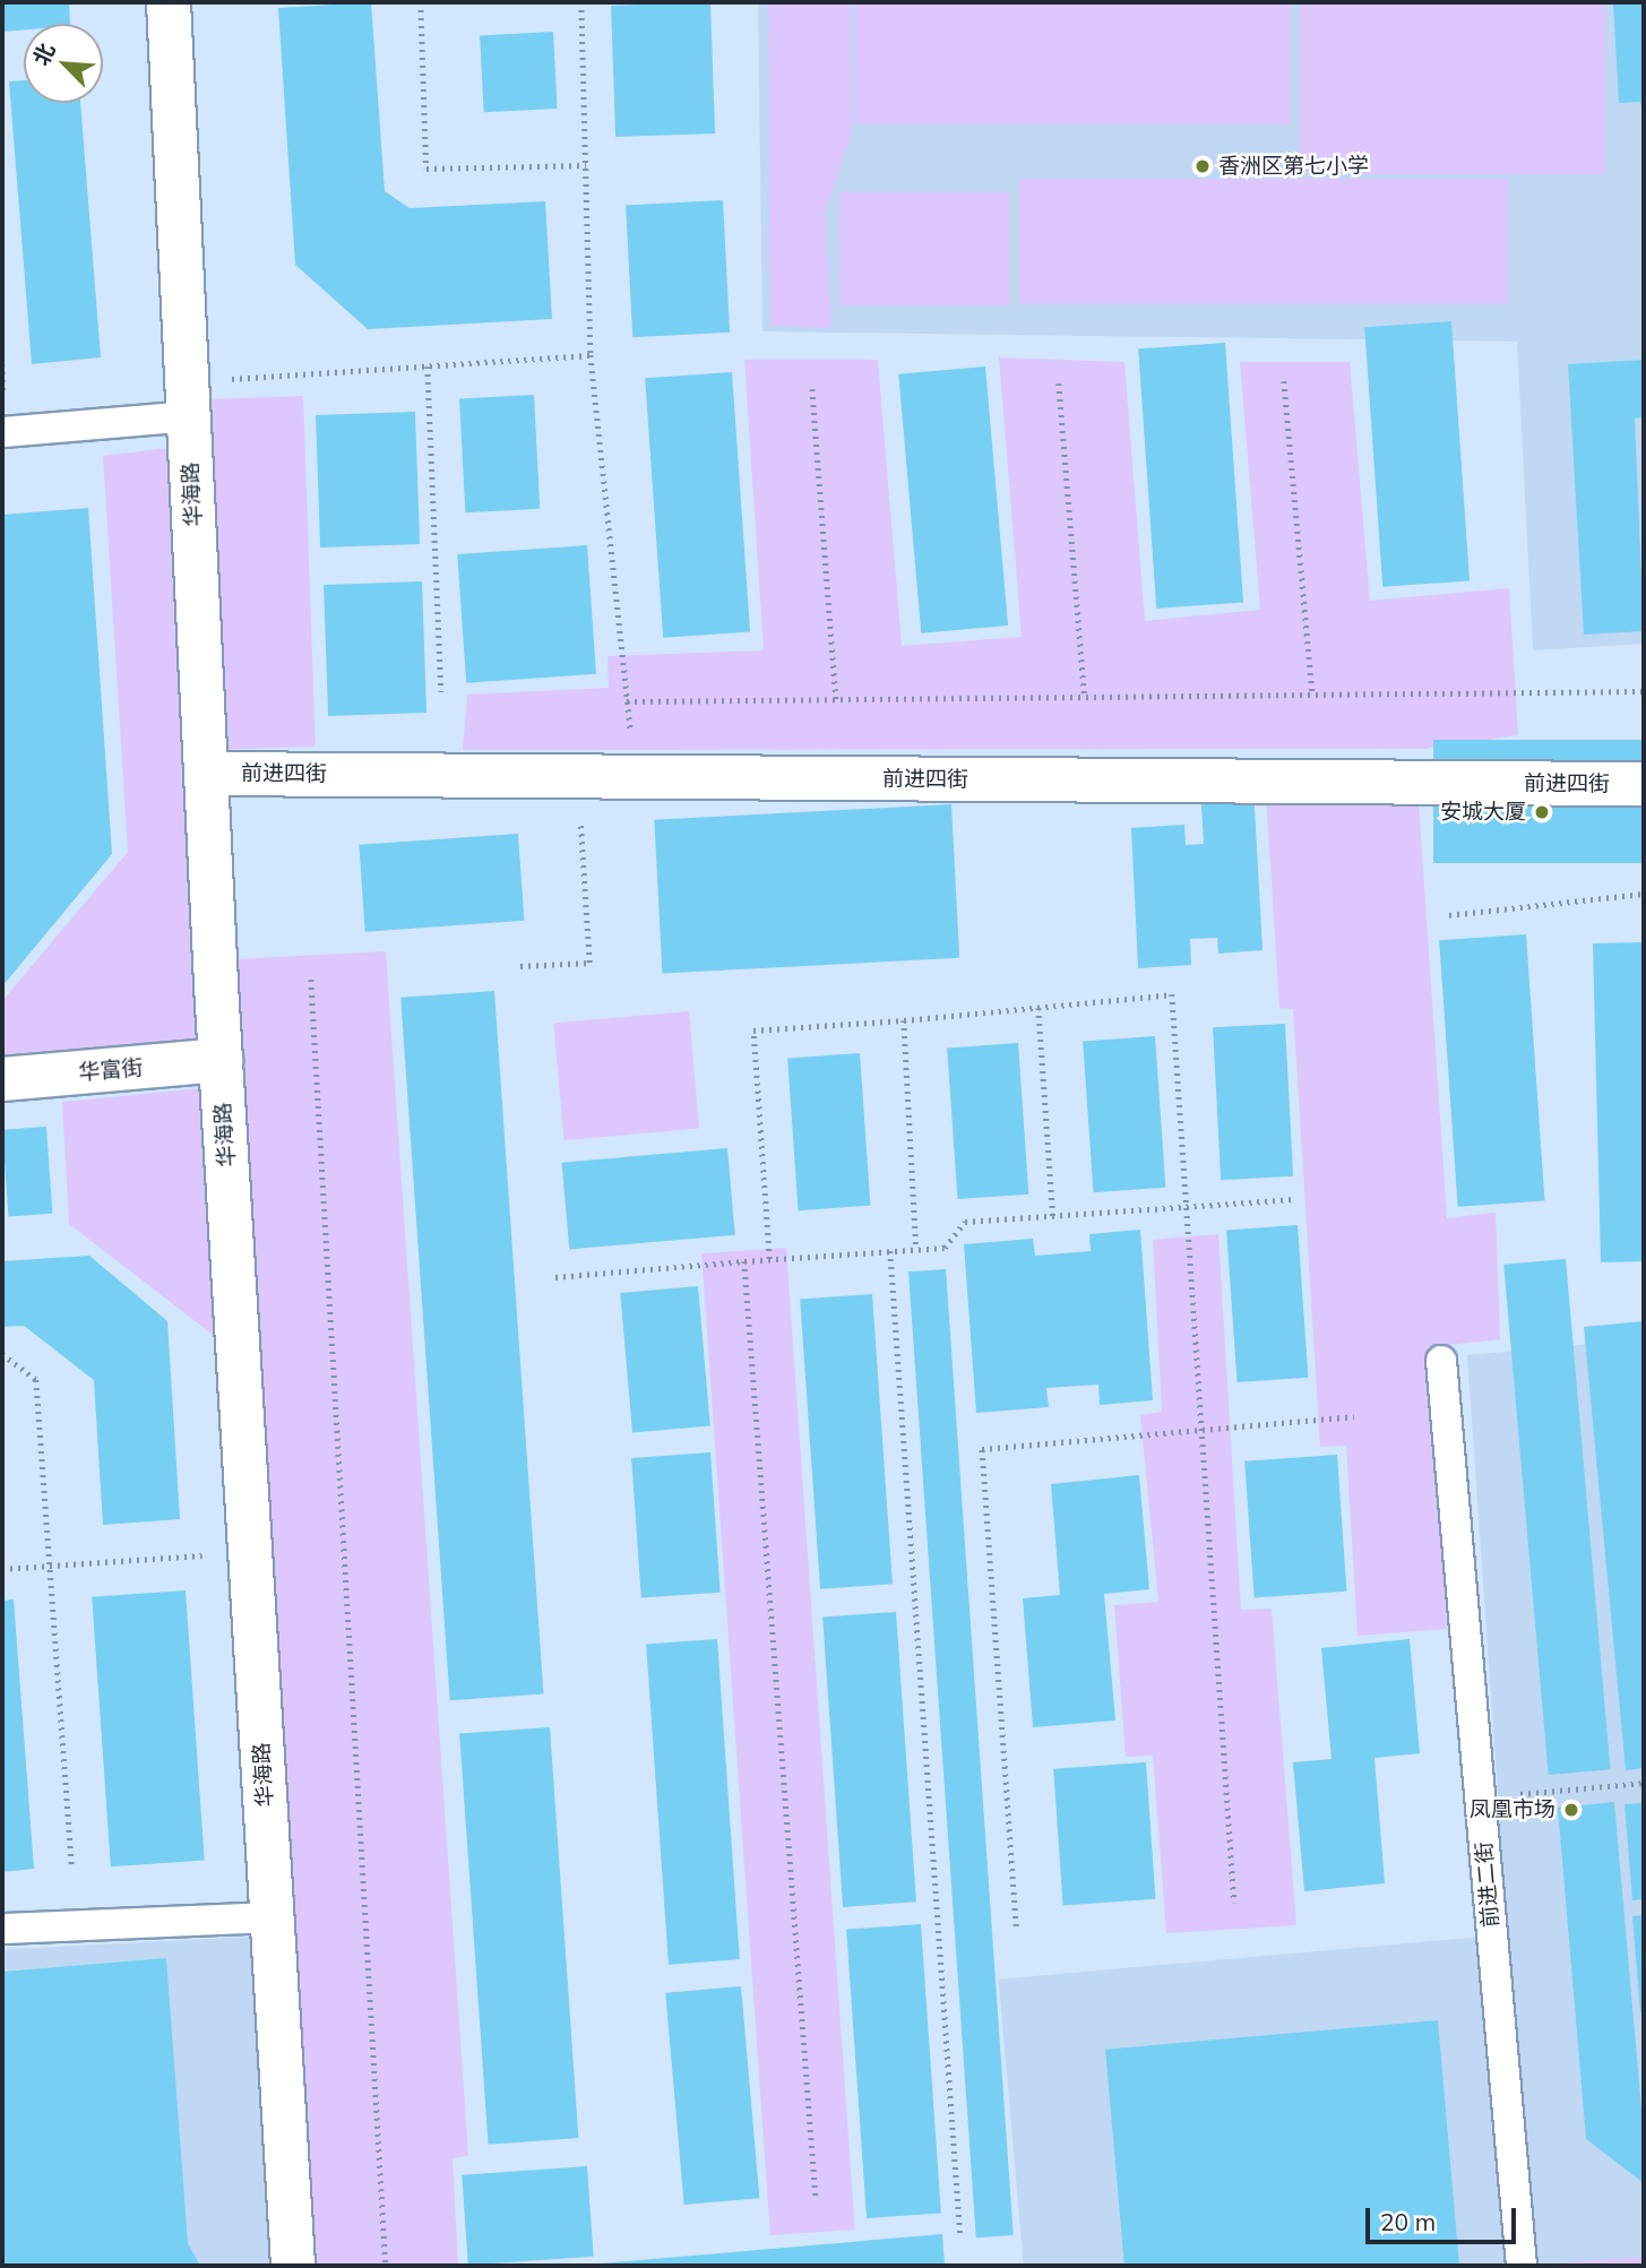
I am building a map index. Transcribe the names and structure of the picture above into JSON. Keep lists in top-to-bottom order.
{
  "streets": {
    "street": ["华海路", "前进四街", "华富街"],
    "lane": ["前进二街"]
  },
  "crossings": [
    ["华海路", "前进四街"],
    ["华海路", "华富街"]
  ],
  "places": ["香洲区第七小学", "安城大厦", "凤凰市场"],
  "scale_bar": "20 m",
  "north": "top left"
}
